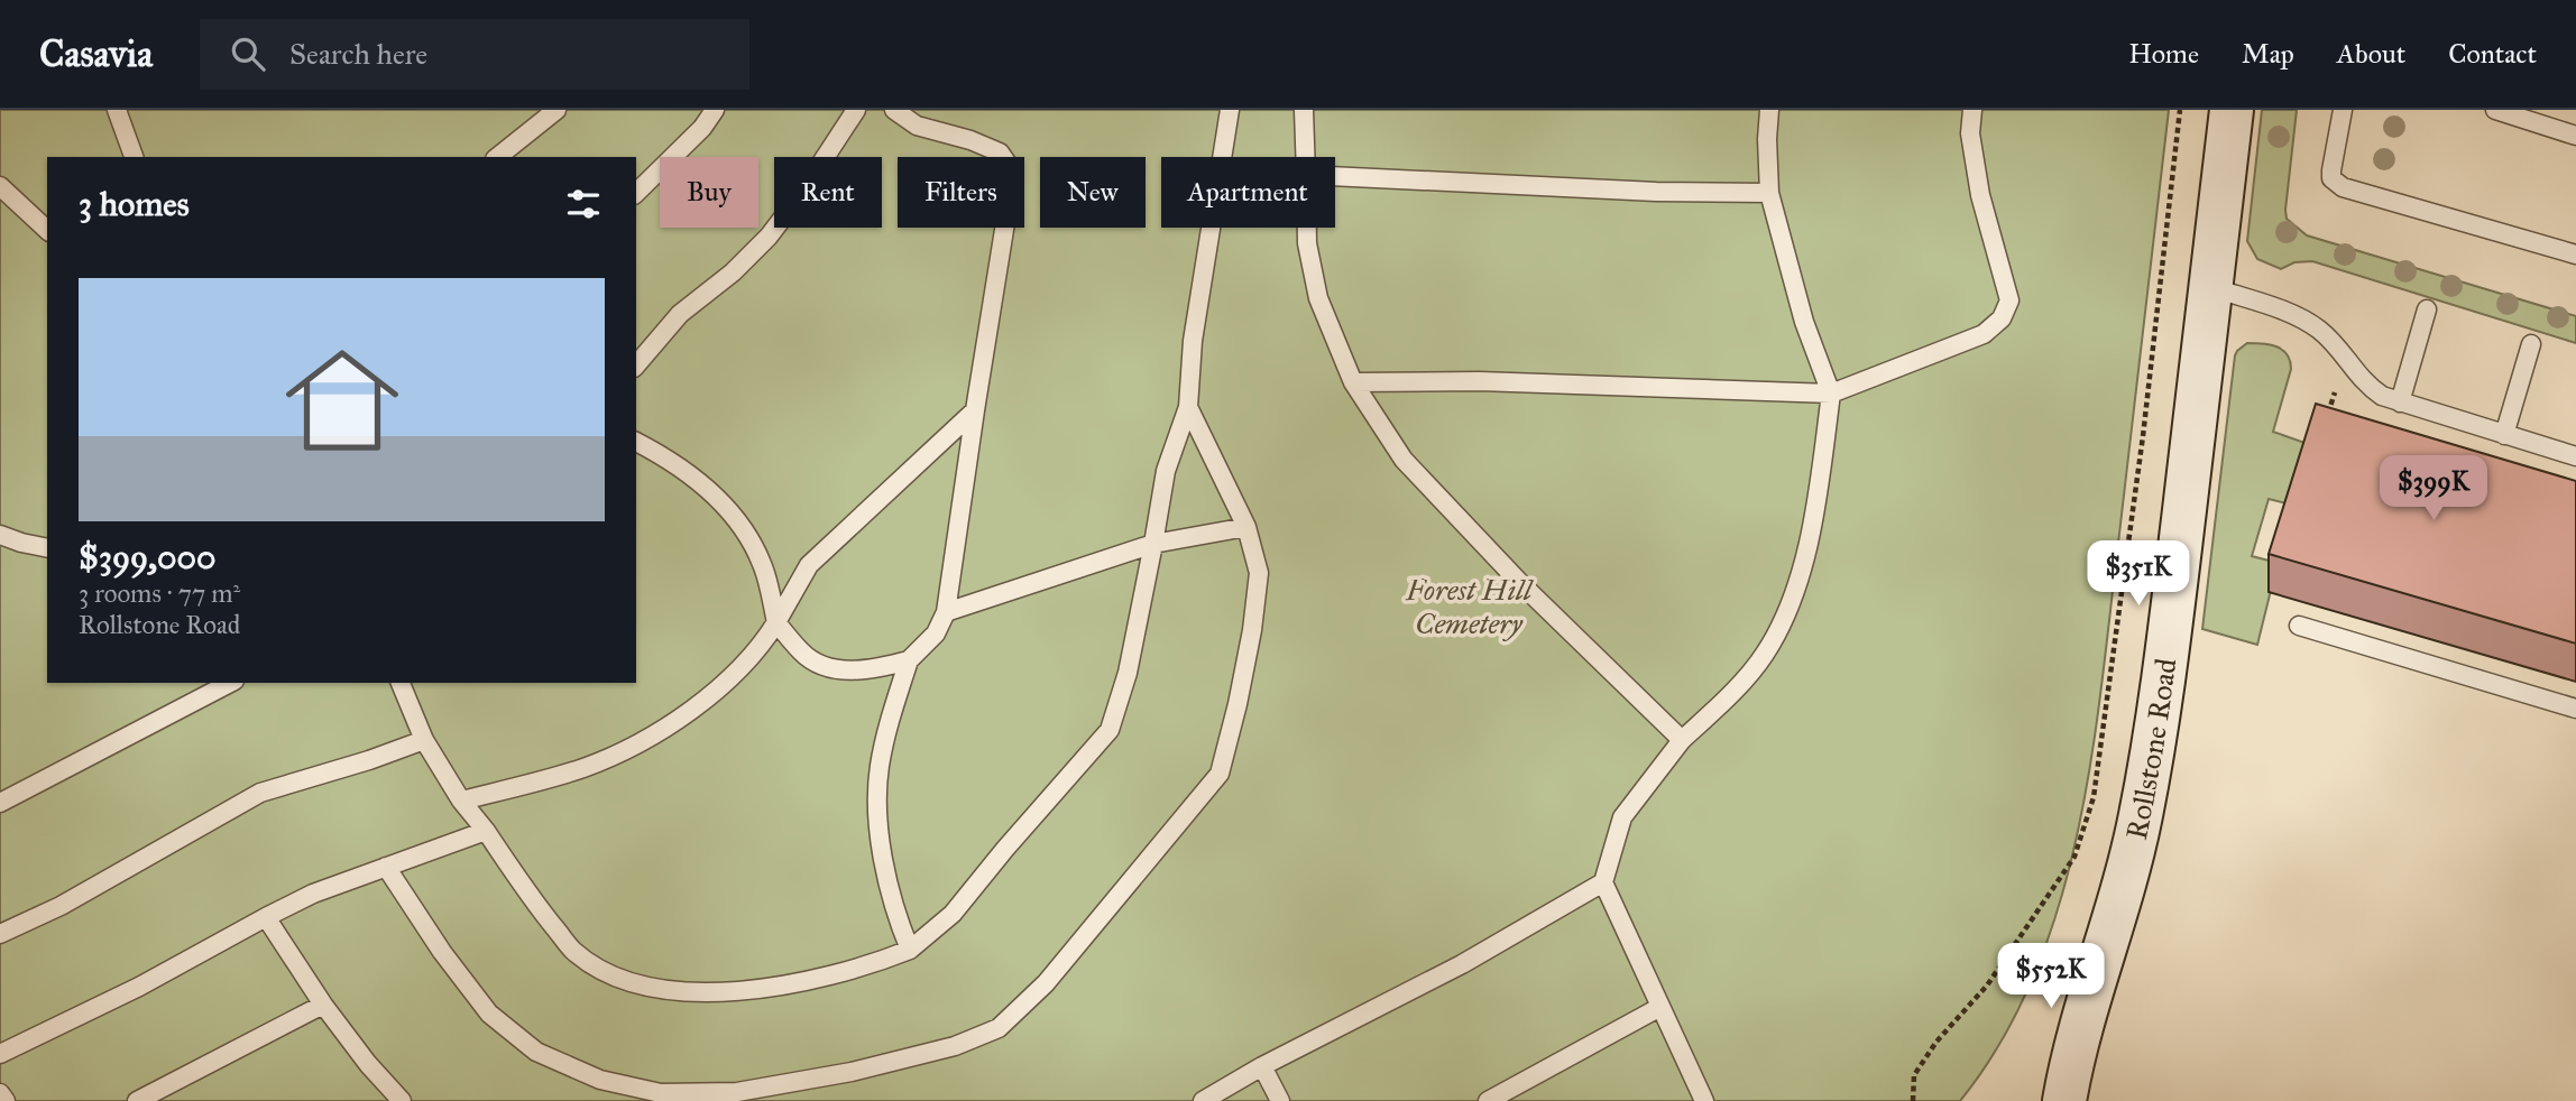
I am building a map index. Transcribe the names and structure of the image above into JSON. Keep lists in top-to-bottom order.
{
  "streets": {
    "main road": ["Rollstone Road"]
  },
  "parks": ["Forest Hill Cemetery"],
  "page": {
    "header": "Casavia",
    "search": "Search here",
    "nav": [
      "Home",
      "Map",
      "About",
      "Contact"
    ],
    "chip": [
      "Buy",
      "Rent",
      "Filters",
      "New",
      "Apartment"
    ],
    "heading": "3 homes",
    "list": [
      {
        "name": "$399,000",
        "note": "3 rooms · 77 m² · Rollstone Road"
      }
    ],
    "price": ["$399K", "$351K", "$552K"]
  }
}
